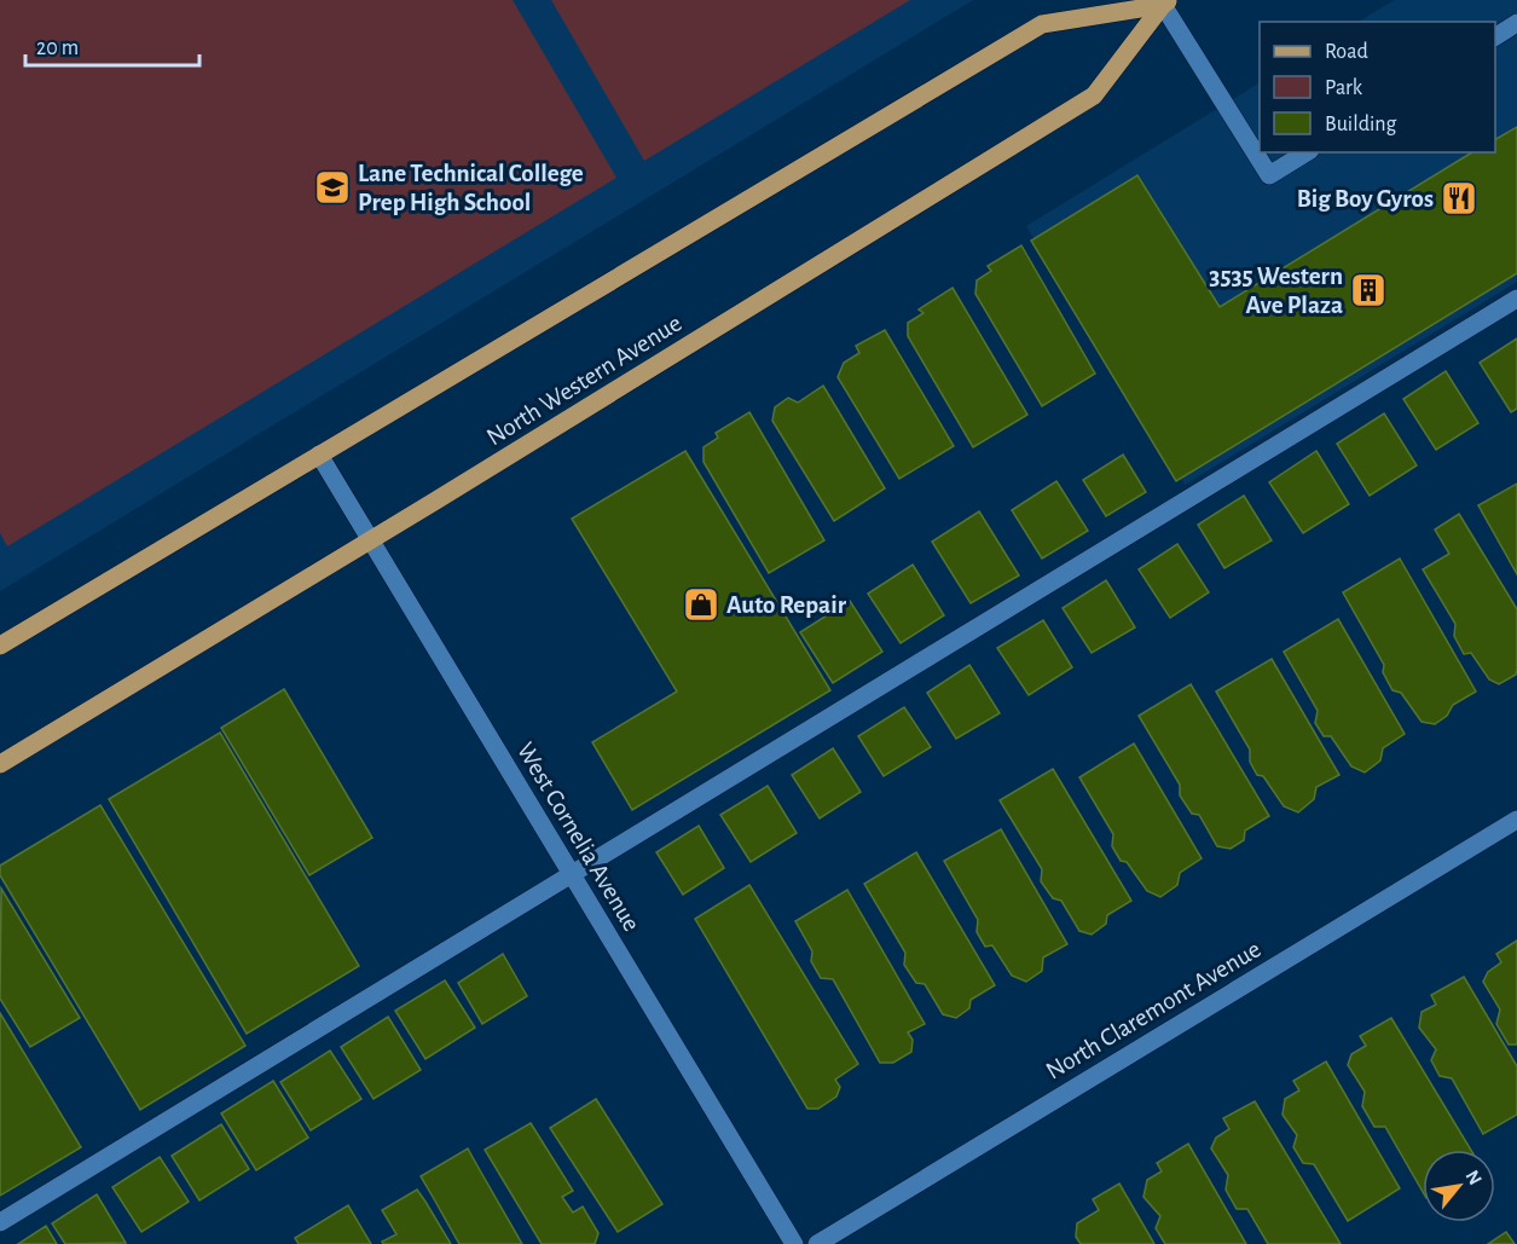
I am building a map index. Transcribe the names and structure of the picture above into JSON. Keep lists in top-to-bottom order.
{
  "streets": {
    "main road": ["North Western Avenue"],
    "street": ["West Cornelia Avenue", "North Claremont Avenue"]
  },
  "crossings": [
    ["North Western Avenue", "West Cornelia Avenue"]
  ],
  "places": {
    "school or university": ["Lane Technical College Prep High School"],
    "restaurant": ["Big Boy Gyros"],
    "building": ["3535 Western Ave Plaza"],
    "shop": ["Auto Repair"]
  },
  "legend": ["Road", "Park", "Building"],
  "scale_bar": "20 m",
  "north": "top right"
}
